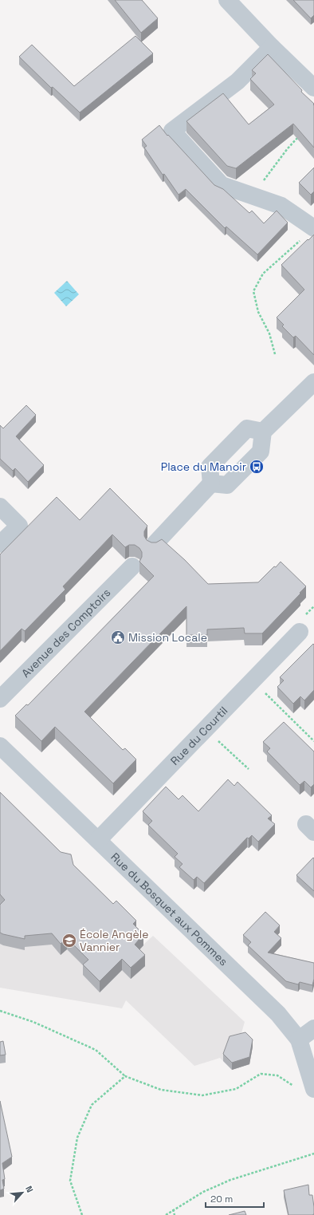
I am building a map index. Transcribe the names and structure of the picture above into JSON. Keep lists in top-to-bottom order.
{
  "streets": {
    "street": ["Avenue des Comptoirs", "Rue du Courtil", "Rue du Bosquet aux Pommes"]
  },
  "crossings": [
    ["Rue du Courtil", "Rue du Bosquet aux Pommes"]
  ],
  "places": {
    "bus stop": ["Place du Manoir"],
    "public building": ["Mission Locale"],
    "school or university": ["École Angèle Vannier"]
  },
  "scale_bar": "20 m",
  "north": "top right"
}
